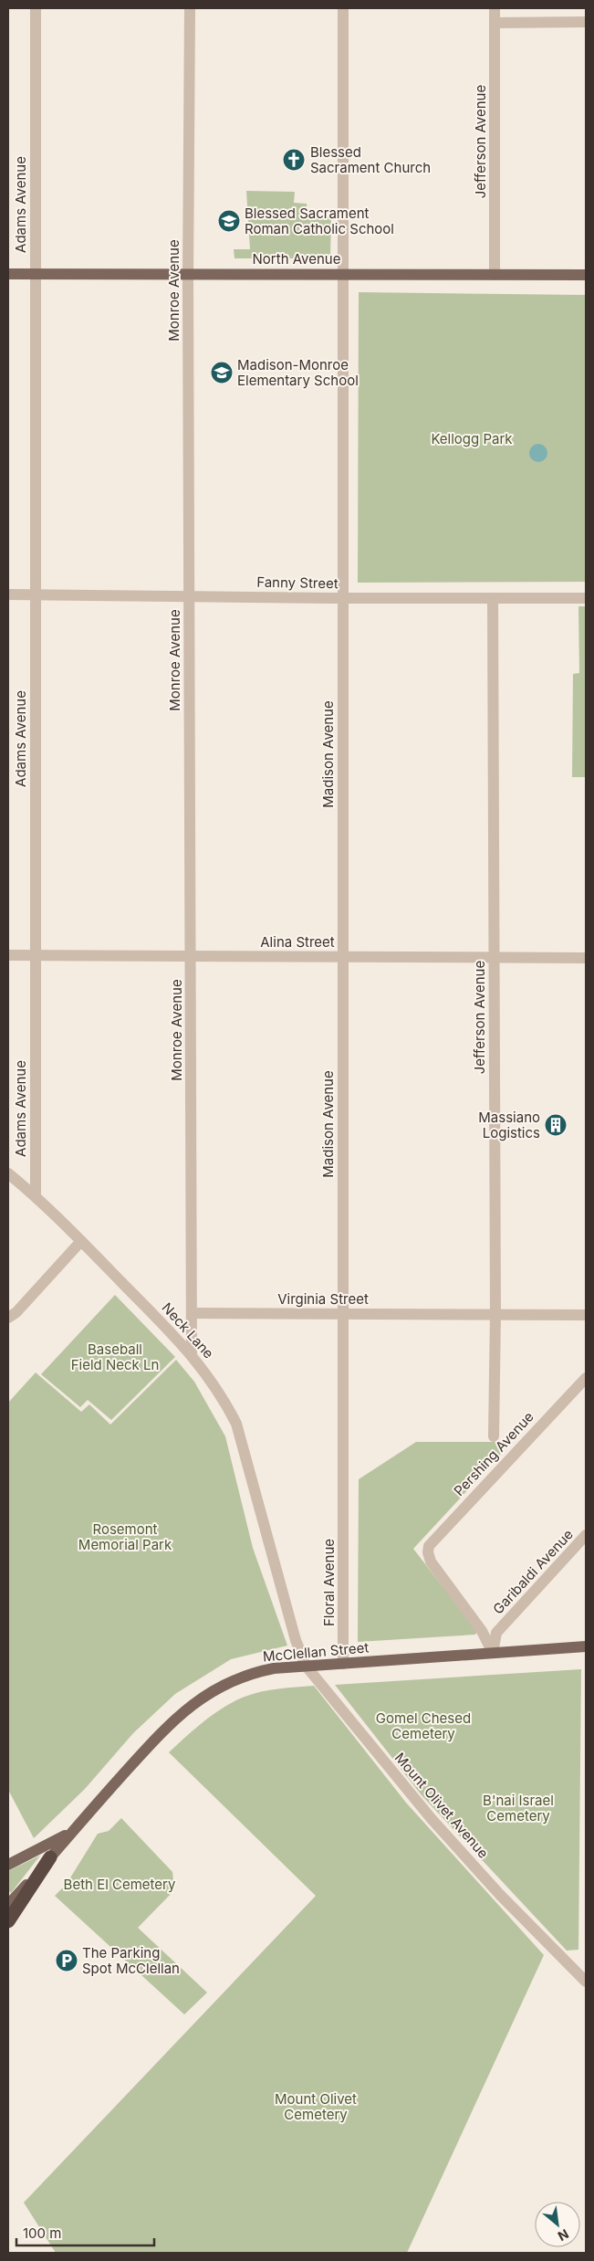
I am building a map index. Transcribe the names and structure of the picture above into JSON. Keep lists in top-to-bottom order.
{
  "streets": {
    "main road": ["North Avenue", "McClellan Street"],
    "street": [
      "Jefferson Avenue",
      "Adams Avenue",
      "Monroe Avenue",
      "Fanny Street",
      "Madison Avenue",
      "Alina Street",
      "Virginia Street",
      "Neck Lane",
      "Pershing Avenue",
      "Garibaldi Avenue",
      "Floral Avenue",
      "Mount Olivet Avenue"
    ]
  },
  "crossings": [
    ["Jefferson Avenue", "North Avenue"],
    ["Jefferson Avenue", "Fanny Street"],
    ["Jefferson Avenue", "Alina Street"],
    ["Jefferson Avenue", "Virginia Street"],
    ["Adams Avenue", "North Avenue"],
    ["Adams Avenue", "Fanny Street"],
    ["Adams Avenue", "Alina Street"],
    ["Adams Avenue", "Neck Lane"],
    ["North Avenue", "Monroe Avenue"],
    ["North Avenue", "Madison Avenue"],
    ["Monroe Avenue", "Fanny Street"],
    ["Monroe Avenue", "Alina Street"],
    ["Monroe Avenue", "Virginia Street"],
    ["Fanny Street", "Madison Avenue"],
    ["Madison Avenue", "Alina Street"],
    ["Madison Avenue", "Virginia Street"],
    ["Madison Avenue", "Floral Avenue"],
    ["Neck Lane", "Mount Olivet Avenue"],
    ["Pershing Avenue", "Garibaldi Avenue"],
    ["Pershing Avenue", "McClellan Street"],
    ["Garibaldi Avenue", "McClellan Street"],
    ["Floral Avenue", "McClellan Street"],
    ["McClellan Street", "Mount Olivet Avenue"]
  ],
  "parks": [
    "Kellogg Park",
    "Baseball Field Neck Ln",
    "Rosemont Memorial Park",
    "Gomel Chesed Cemetery",
    "B'nai Israel Cemetery",
    "Beth El Cemetery",
    "Mount Olivet Cemetery"
  ],
  "places": {
    "church": ["Blessed Sacrament Church"],
    "school or university": ["Blessed Sacrament Roman Catholic School", "Madison-Monroe Elementary School"],
    "building": ["Massiano Logistics"],
    "parking": ["The Parking Spot McClellan"]
  },
  "scale_bar": "100 m",
  "north": "bottom right"
}
